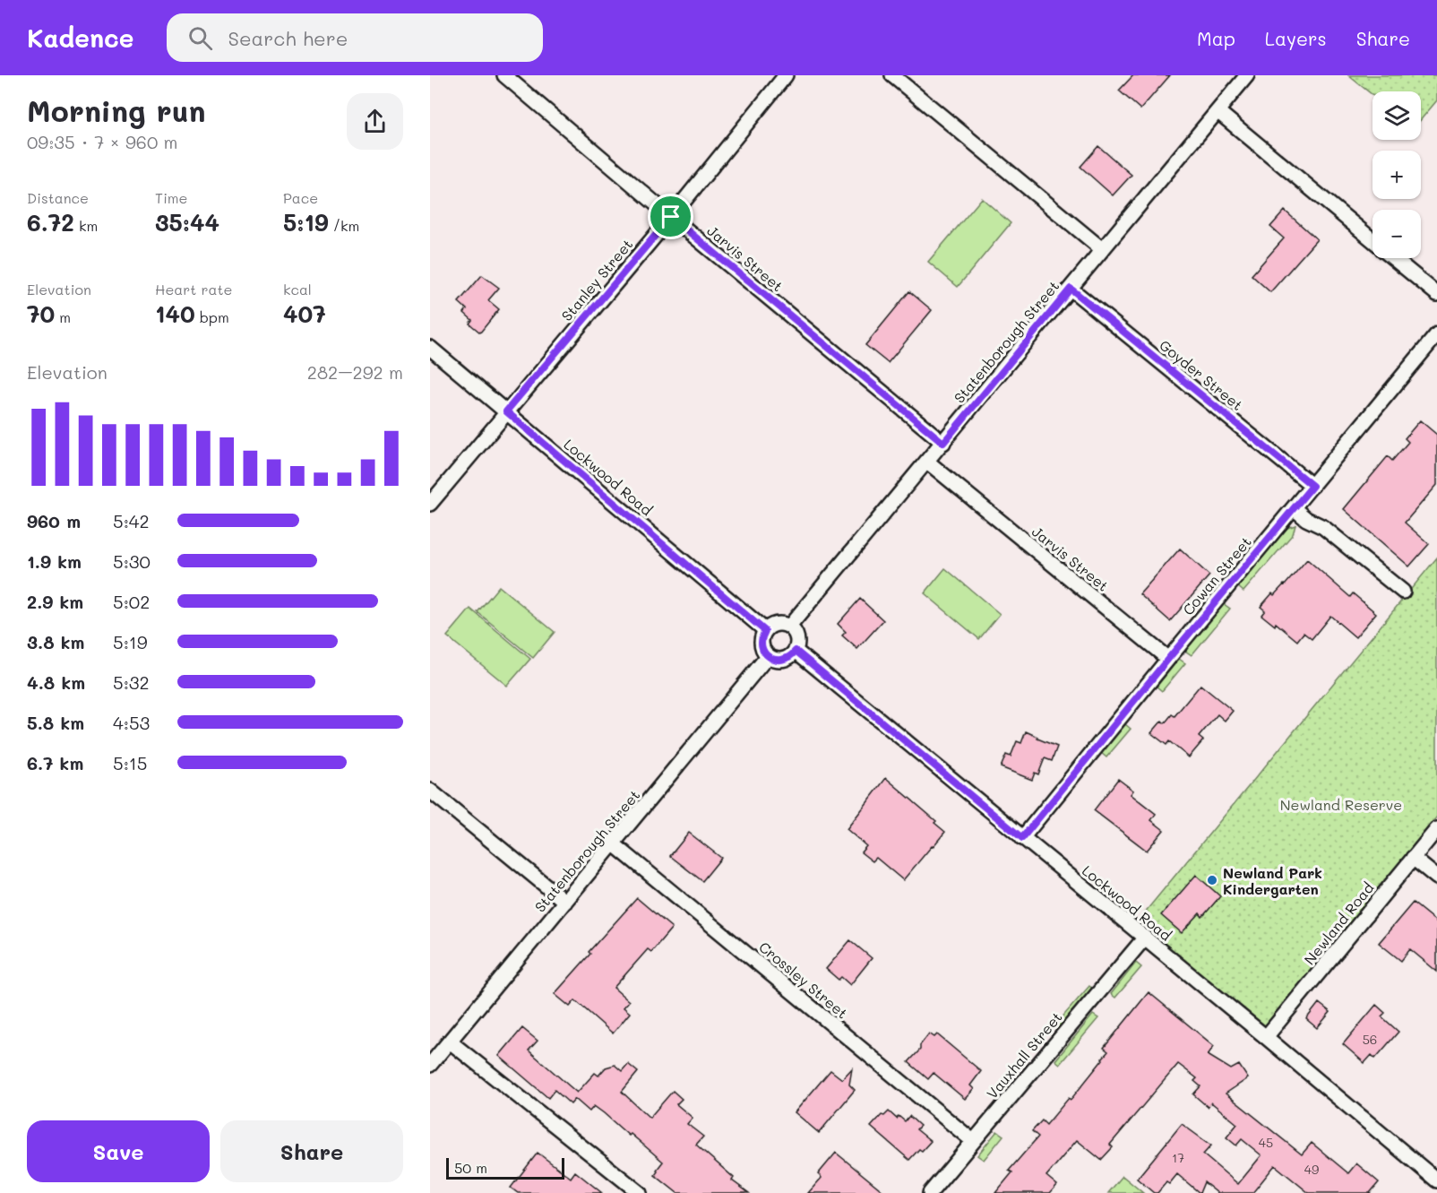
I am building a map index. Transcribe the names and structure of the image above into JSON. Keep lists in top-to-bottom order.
{
  "streets": {
    "street": [
      "Jarvis Street",
      "Stanley Street",
      "Statenborough Street",
      "Goyder Street",
      "Lockwood Road",
      "Cowan Street",
      "Newland Road",
      "Crossley Street",
      "Vauxhall Street"
    ]
  },
  "crossings": [
    ["Jarvis Street", "Stanley Street"],
    ["Jarvis Street", "Statenborough Street"],
    ["Jarvis Street", "Cowan Street"],
    ["Stanley Street", "Lockwood Road"],
    ["Statenborough Street", "Goyder Street"],
    ["Statenborough Street", "Lockwood Road"],
    ["Statenborough Street", "Crossley Street"],
    ["Goyder Street", "Cowan Street"],
    ["Lockwood Road", "Cowan Street"],
    ["Lockwood Road", "Newland Road"],
    ["Lockwood Road", "Vauxhall Street"],
    ["Crossley Street", "Vauxhall Street"]
  ],
  "parks": ["Newland Reserve"],
  "places": ["Newland Park Kindergarten"],
  "house_numbers": [
    "56",
    "45",
    "17",
    "49"
  ],
  "scale_bar": "50 m",
  "page": {
    "header": "Kadence",
    "search": "Search here",
    "nav": ["Map", "Layers", "Share"],
    "heading": ["Morning run", "09:35 · 7 × 960 m"],
    "map_buttons": ["+", "−"],
    "stats": [
      ["Distance", "6.72 km"],
      ["Time", "35:44"],
      ["Pace", "5:19 /km"],
      ["Elevation", "70 m"],
      ["Heart rate", "140 bpm"],
      ["kcal", "407"]
    ],
    "chart": ["Elevation", "282–292 m"],
    "list": [
      {
        "name": "960 m",
        "note": "5:42"
      },
      {
        "name": "1.9 km",
        "note": "5:30"
      },
      {
        "name": "2.9 km",
        "note": "5:02"
      },
      {
        "name": "3.8 km",
        "note": "5:19"
      },
      {
        "name": "4.8 km",
        "note": "5:32"
      },
      {
        "name": "5.8 km",
        "note": "4:53"
      },
      {
        "name": "6.7 km",
        "note": "5:15"
      }
    ],
    "buttons": ["Save", "Share"],
    "scale": "50 m"
  }
}
